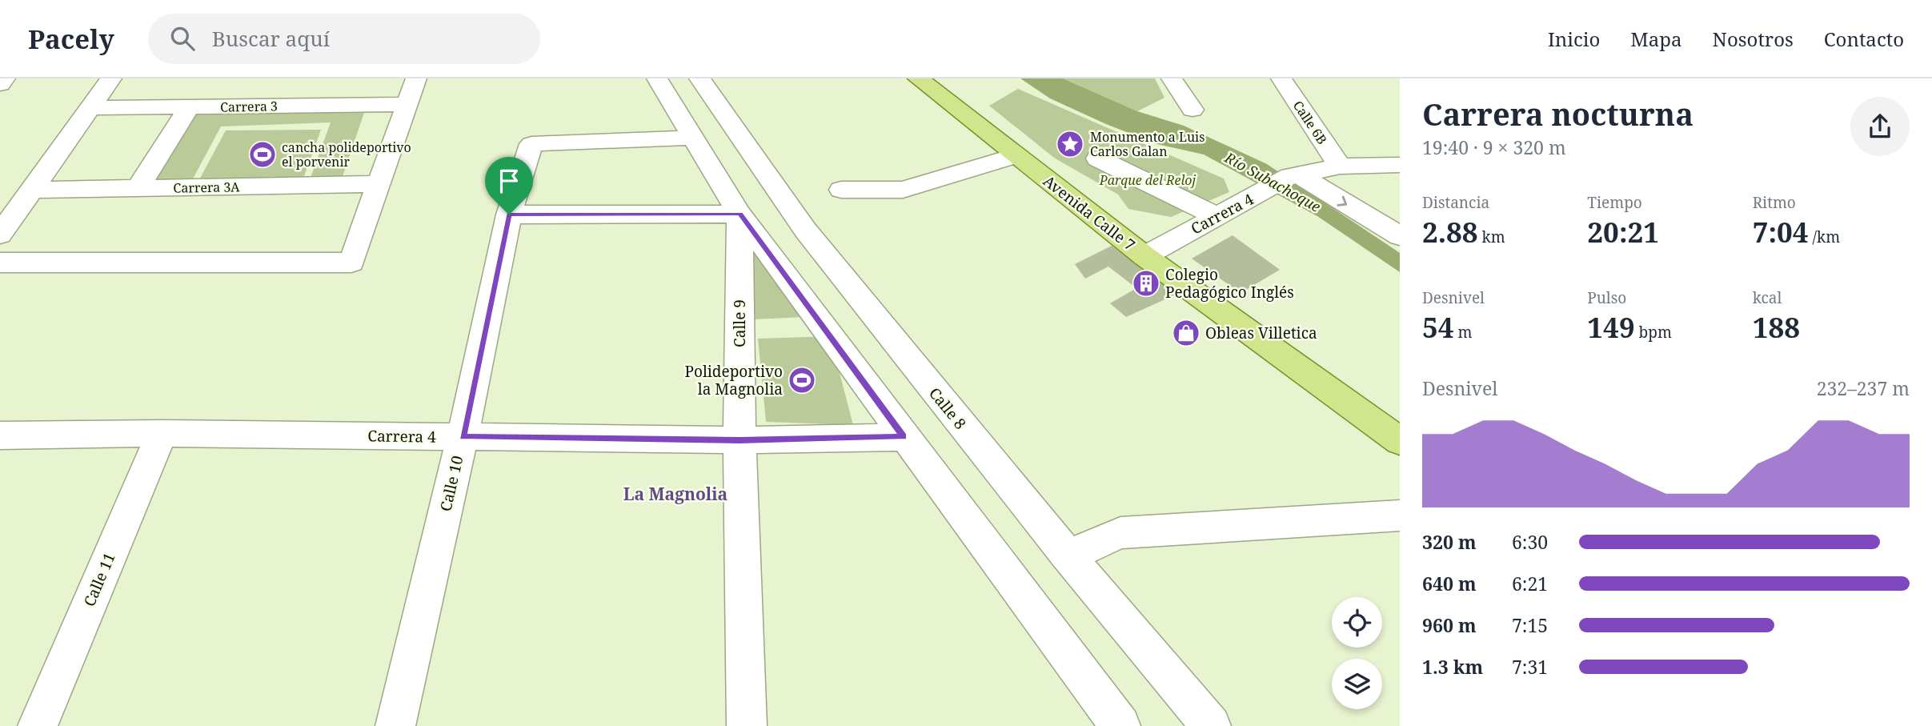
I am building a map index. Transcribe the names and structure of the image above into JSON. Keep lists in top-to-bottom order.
{
  "streets": {
    "main road": ["Avenida Calle 7"],
    "street": [
      "Carrera 3",
      "Calle 6B",
      "Carrera 3A",
      "Carrera 4",
      "Calle 9",
      "Calle 8",
      "Calle 10",
      "Calle 11"
    ]
  },
  "crossings": [
    ["Calle 6B", "Carrera 4"],
    ["Avenida Calle 7", "Carrera 4"],
    ["Carrera 4", "Calle 9"],
    ["Carrera 4", "Calle 10"],
    ["Carrera 4", "Calle 11"]
  ],
  "districts": ["La Magnolia"],
  "water": ["Río Subachoque"],
  "parks": ["Parque del Reloj"],
  "places": {
    "place": ["Monumento a Luis Carlos Galan"],
    "sports": ["cancha polideportivo el porvenir", "Polideportivo la Magnolia"],
    "building": ["Colegio Pedagógico Inglés"],
    "shop": ["Obleas Villetica"]
  },
  "page": {
    "header": "Pacely",
    "search": "Buscar aquí",
    "nav": [
      "Inicio",
      "Mapa",
      "Nosotros",
      "Contacto"
    ],
    "heading": ["Carrera nocturna", "19:40 · 9 × 320 m"],
    "stats": [
      ["Distancia", "2.88 km"],
      ["Tiempo", "20:21"],
      ["Ritmo", "7:04 /km"],
      ["Desnivel", "54 m"],
      ["Pulso", "149 bpm"],
      ["kcal", "188"]
    ],
    "chart": ["Desnivel", "232–237 m"],
    "list": [
      {
        "name": "320 m",
        "note": "6:30"
      },
      {
        "name": "640 m",
        "note": "6:21"
      },
      {
        "name": "960 m",
        "note": "7:15"
      },
      {
        "name": "1.3 km",
        "note": "7:31"
      }
    ]
  }
}
